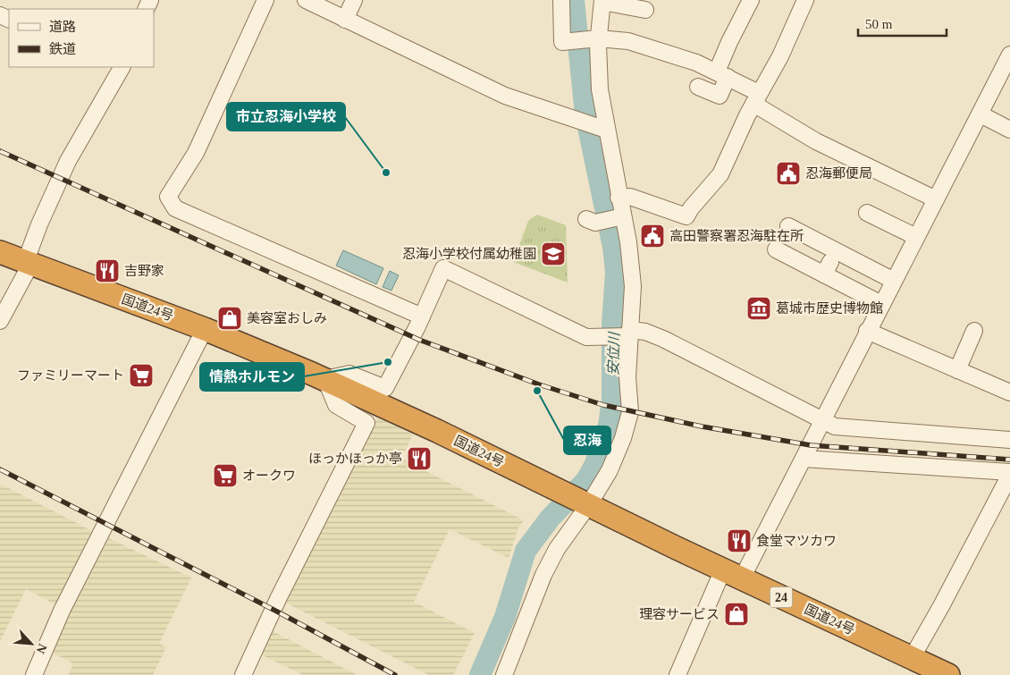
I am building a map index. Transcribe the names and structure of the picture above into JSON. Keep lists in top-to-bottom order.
{
  "streets": {
    "highway": ["国道24号", "24"]
  },
  "water": ["安位川"],
  "places": {
    "other": ["市立忍海小学校", "情熱ホルモン", "忍海"],
    "public building": ["忍海郵便局", "高田警察署忍海駐在所"],
    "school or university": ["忍海小学校付属幼稚園"],
    "restaurant": ["吉野家", "ほっかほっか亭", "食堂マツカワ"],
    "museum": ["葛城市歴史博物館"],
    "shop": ["美容室おしみ", "理容サービス"],
    "supermarket": ["ファミリーマート", "オークワ"]
  },
  "legend": ["道路", "鉄道"],
  "scale_bar": "50 m",
  "north": "bottom right"
}
